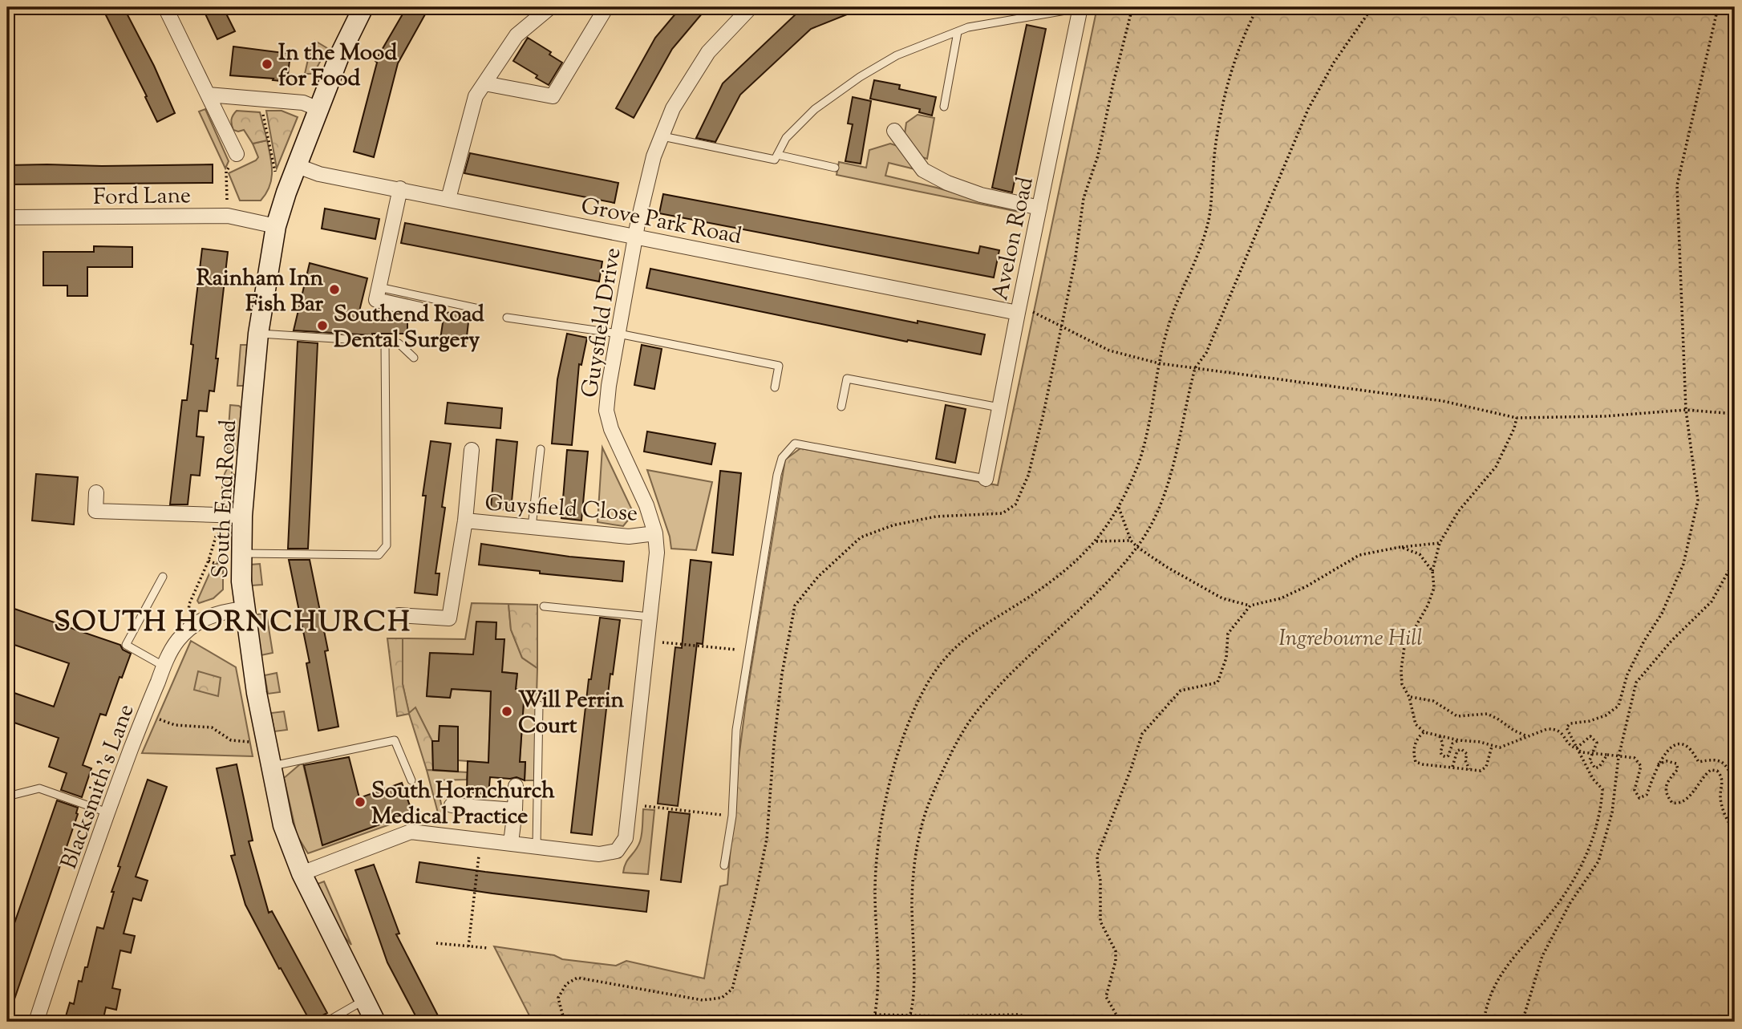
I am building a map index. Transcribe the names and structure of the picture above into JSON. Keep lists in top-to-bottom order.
{
  "streets": {
    "street": [
      "Ford Lane",
      "Grove Park Road",
      "Avelon Road",
      "Guysfield Drive",
      "South End Road",
      "Guysfield Close",
      "Blacksmith's Lane"
    ]
  },
  "crossings": [
    ["Ford Lane", "South End Road"],
    ["Grove Park Road", "Avelon Road"],
    ["Grove Park Road", "Guysfield Drive"],
    ["Grove Park Road", "South End Road"],
    ["Guysfield Drive", "South End Road"],
    ["Guysfield Drive", "Guysfield Close"],
    ["South End Road", "Blacksmith's Lane"]
  ],
  "districts": ["SOUTH HORNCHURCH"],
  "parks": ["Ingrebourne Hill"],
  "places": [
    "In the Mood for Food",
    "Rainham Inn Fish Bar",
    "Southend Road Dental Surgery",
    "Will Perrin Court",
    "South Hornchurch Medical Practice"
  ]
}
